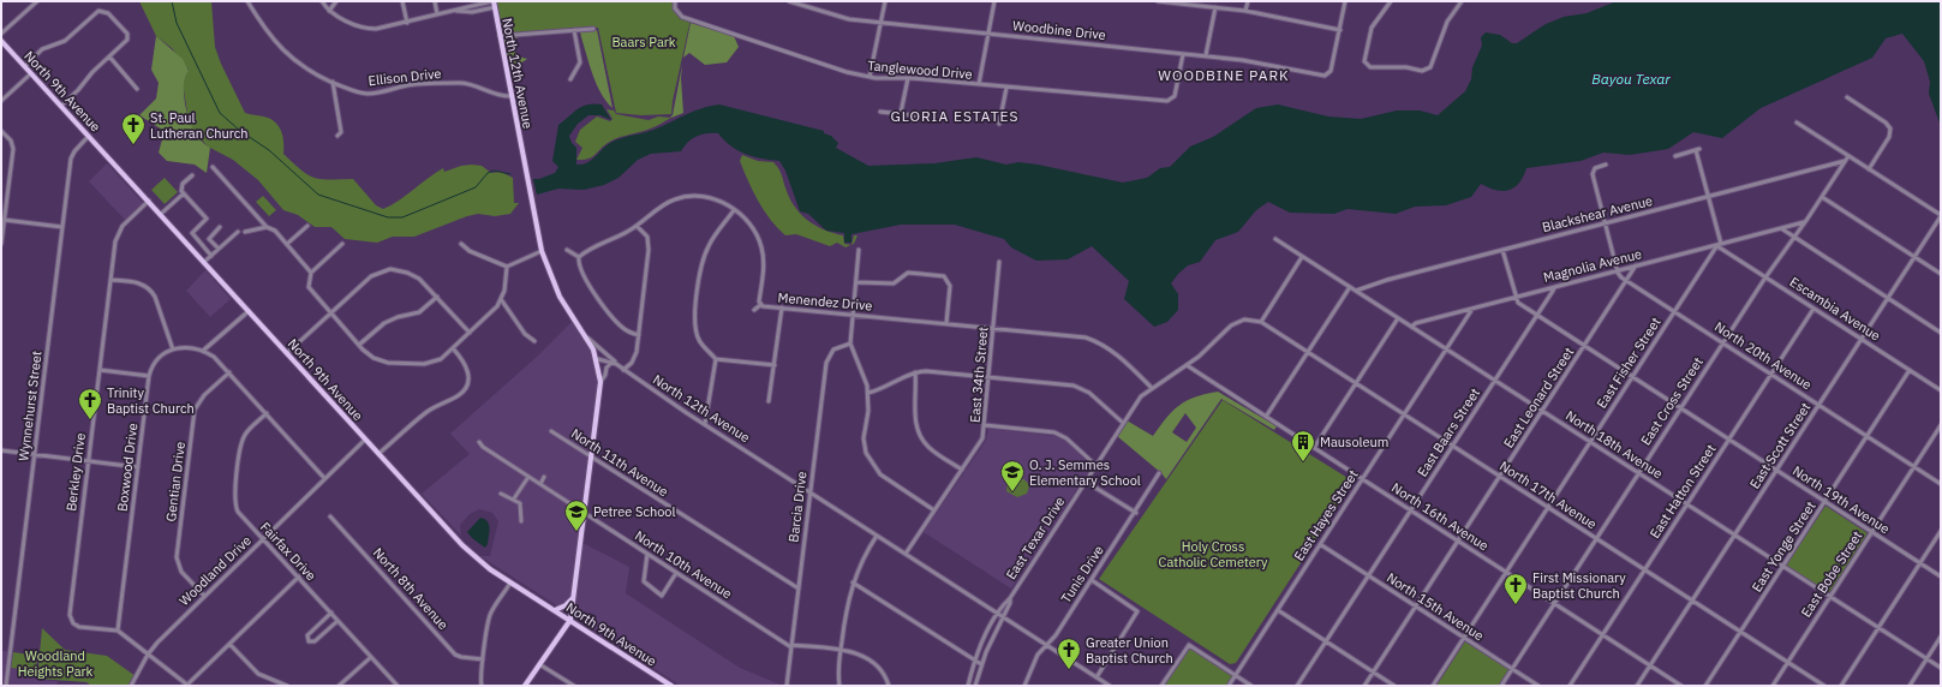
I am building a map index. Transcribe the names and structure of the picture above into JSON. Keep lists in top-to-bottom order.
{
  "streets": {
    "main road": ["North 12th Avenue", "North 9th Avenue"],
    "street": [
      "Woodbine Drive",
      "Tanglewood Drive",
      "Ellison Drive",
      "Blackshear Avenue",
      "Magnolia Avenue",
      "Menendez Drive",
      "Escambia Avenue",
      "North 20th Avenue",
      "East Fisher Street",
      "East 34th Street",
      "East Leonard Street",
      "East Cross Street",
      "Wynnehurst Street",
      "East Baars Street",
      "North 18th Avenue",
      "East Scott Street",
      "North 11th Avenue",
      "Boxwood Drive",
      "Berkley Drive",
      "Gentian Drive",
      "East Hatton Street",
      "North 17th Avenue",
      "North 19th Avenue",
      "Barcia Drive",
      "East Hayes Street",
      "North 16th Avenue",
      "East Texar Drive",
      "East Yonge Street",
      "Fairfax Drive",
      "North 10th Avenue",
      "Woodland Drive",
      "Tunis Drive",
      "East Bobe Street",
      "North 8th Avenue",
      "North 15th Avenue"
    ]
  },
  "crossings": [
    ["Woodbine Drive", "Tanglewood Drive"],
    ["North 12th Avenue", "Ellison Drive"],
    ["North 12th Avenue", "East 34th Street"],
    ["North 12th Avenue", "Barcia Drive"],
    ["North 12th Avenue", "Tunis Drive"],
    ["North 9th Avenue", "Wynnehurst Street"],
    ["North 9th Avenue", "Berkley Drive"],
    ["North 9th Avenue", "Woodland Drive"],
    ["Blackshear Avenue", "North 20th Avenue"],
    ["Blackshear Avenue", "East Cross Street"],
    ["Blackshear Avenue", "North 18th Avenue"],
    ["Magnolia Avenue", "Escambia Avenue"],
    ["Magnolia Avenue", "North 20th Avenue"],
    ["Magnolia Avenue", "East Fisher Street"],
    ["Magnolia Avenue", "East Leonard Street"],
    ["Magnolia Avenue", "East Cross Street"],
    ["Magnolia Avenue", "East Baars Street"],
    ["Magnolia Avenue", "North 18th Avenue"],
    ["Magnolia Avenue", "North 19th Avenue"],
    ["Magnolia Avenue", "East Hayes Street"],
    ["Menendez Drive", "East 34th Street"],
    ["Menendez Drive", "East Texar Drive"],
    ["Escambia Avenue", "East Fisher Street"],
    ["Escambia Avenue", "East Cross Street"],
    ["Escambia Avenue", "East Scott Street"],
    ["Escambia Avenue", "East Hatton Street"],
    ["Escambia Avenue", "East Yonge Street"],
    ["North 20th Avenue", "East Fisher Street"],
    ["North 20th Avenue", "East Leonard Street"],
    ["North 20th Avenue", "East Cross Street"],
    ["North 20th Avenue", "East Scott Street"],
    ["North 20th Avenue", "East Hatton Street"],
    ["North 20th Avenue", "East Yonge Street"],
    ["North 20th Avenue", "East Bobe Street"],
    ["East Fisher Street", "North 18th Avenue"],
    ["East Fisher Street", "North 17th Avenue"],
    ["East Fisher Street", "North 19th Avenue"],
    ["East Fisher Street", "North 16th Avenue"],
    ["East Fisher Street", "North 15th Avenue"],
    ["East Leonard Street", "North 18th Avenue"],
    ["East Leonard Street", "North 17th Avenue"],
    ["East Leonard Street", "North 19th Avenue"],
    ["East Leonard Street", "North 16th Avenue"],
    ["East Leonard Street", "North 15th Avenue"],
    ["East Cross Street", "North 18th Avenue"],
    ["East Cross Street", "North 17th Avenue"],
    ["East Cross Street", "North 19th Avenue"],
    ["East Cross Street", "North 16th Avenue"],
    ["East Cross Street", "North 15th Avenue"],
    ["East Baars Street", "North 18th Avenue"],
    ["East Baars Street", "North 17th Avenue"],
    ["East Baars Street", "North 19th Avenue"],
    ["East Baars Street", "North 16th Avenue"],
    ["East Baars Street", "North 15th Avenue"],
    ["North 18th Avenue", "East Scott Street"],
    ["North 18th Avenue", "East Hatton Street"],
    ["North 18th Avenue", "East Hayes Street"],
    ["North 18th Avenue", "East Yonge Street"],
    ["North 18th Avenue", "East Bobe Street"],
    ["East Scott Street", "North 17th Avenue"],
    ["East Scott Street", "North 19th Avenue"],
    ["East Scott Street", "North 16th Avenue"],
    ["North 11th Avenue", "Barcia Drive"],
    ["Boxwood Drive", "Berkley Drive"],
    ["Gentian Drive", "Woodland Drive"],
    ["East Hatton Street", "North 17th Avenue"],
    ["East Hatton Street", "North 19th Avenue"],
    ["East Hatton Street", "North 16th Avenue"],
    ["North 17th Avenue", "East Hayes Street"],
    ["North 17th Avenue", "East Texar Drive"],
    ["North 17th Avenue", "East Yonge Street"],
    ["North 17th Avenue", "East Bobe Street"],
    ["North 19th Avenue", "East Yonge Street"],
    ["North 19th Avenue", "East Bobe Street"],
    ["Barcia Drive", "North 10th Avenue"],
    ["East Hayes Street", "North 16th Avenue"],
    ["East Hayes Street", "North 15th Avenue"],
    ["North 16th Avenue", "East Texar Drive"],
    ["Fairfax Drive", "Woodland Drive"]
  ],
  "districts": ["WOODBINE PARK", "GLORIA ESTATES"],
  "water": ["Bayou Texar"],
  "parks": ["Baars Park", "Holy Cross Catholic Cemetery", "Woodland Heights Park"],
  "places": {
    "church": [
      "St. Paul Lutheran Church",
      "Trinity Baptist Church",
      "First Missionary Baptist Church",
      "Greater Union Baptist Church"
    ],
    "building": ["Mausoleum"],
    "school or university": ["O. J. Semmes Elementary School", "Petree School"]
  }
}
